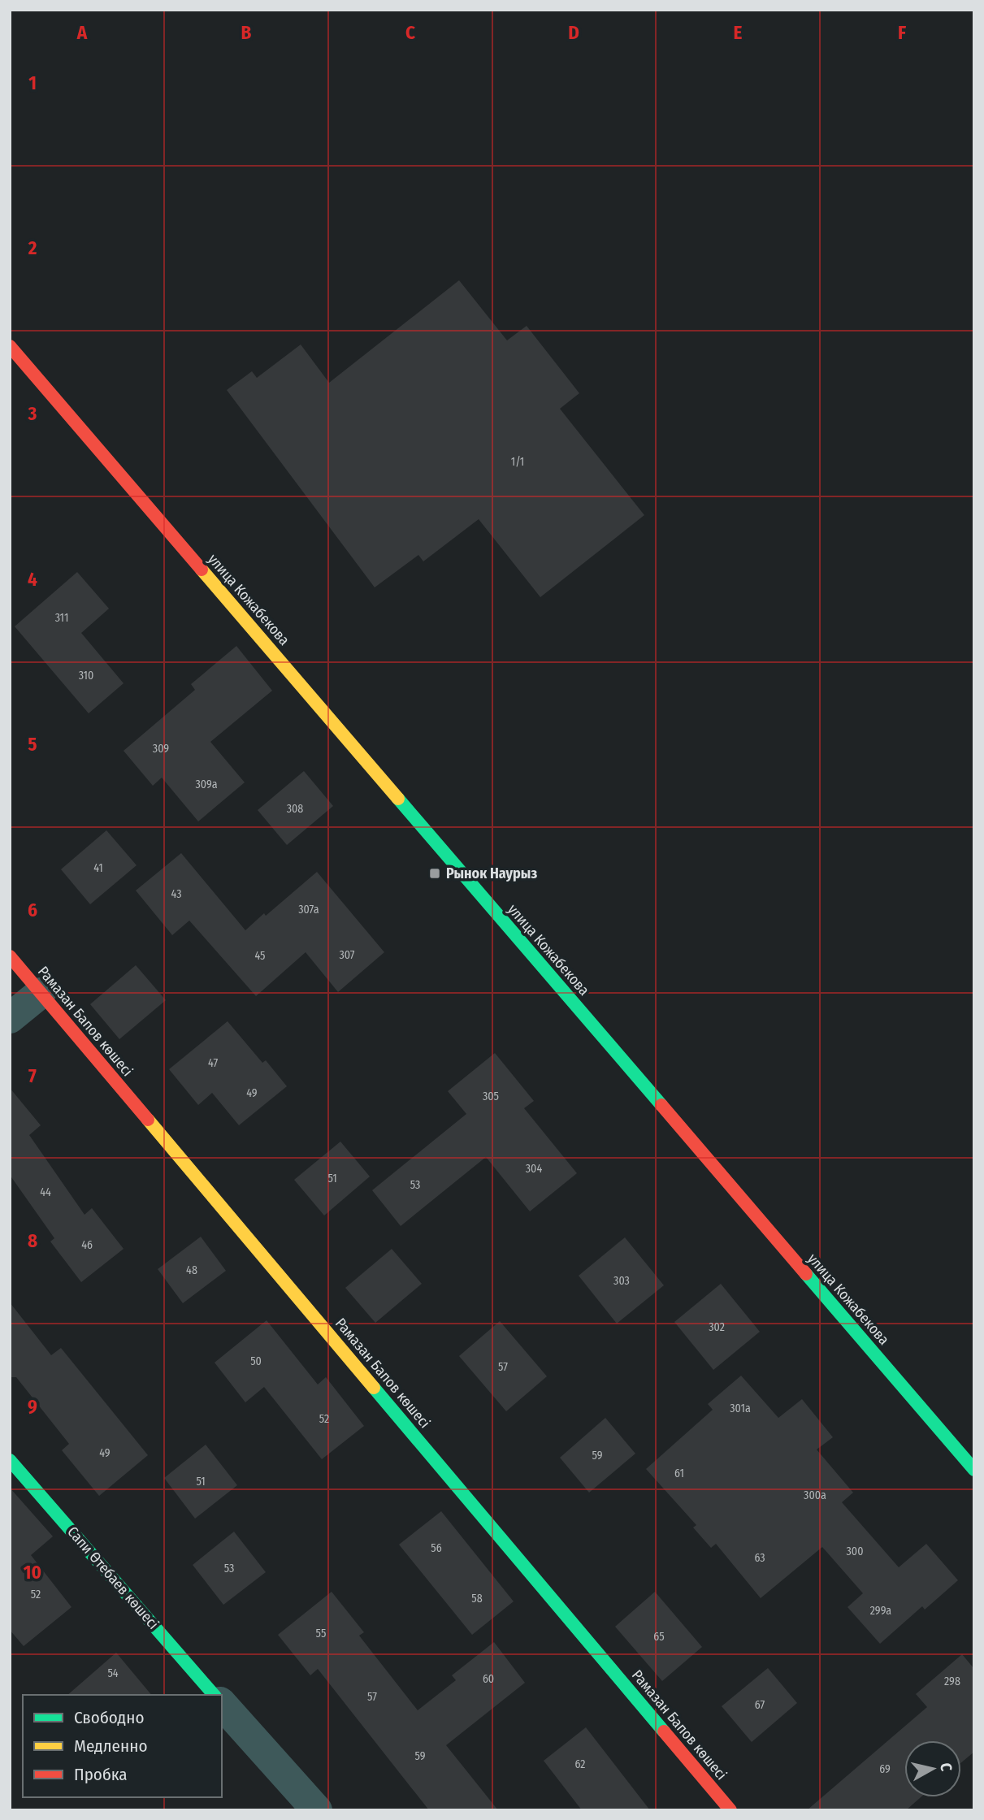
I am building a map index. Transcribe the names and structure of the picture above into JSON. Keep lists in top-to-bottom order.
{
  "streets": {
    "main road": ["улица Кожабекова", "Рамазан Бапов көшесі", "Сапи Өтебаев көшесі"]
  },
  "places": {
    "transit": ["Рынок Наурыз"]
  },
  "house_numbers": [
    "1/1",
    "311",
    "310",
    "309",
    "309а",
    "308",
    "41",
    "43",
    "307а",
    "307",
    "45",
    "47",
    "49",
    "305",
    "304",
    "51",
    "53",
    "44",
    "46",
    "48",
    "303",
    "302",
    "50",
    "57",
    "301а",
    "52",
    "49",
    "59",
    "61",
    "51",
    "300а",
    "56",
    "300",
    "63",
    "53",
    "52",
    "58",
    "299а",
    "55",
    "65",
    "54",
    "60",
    "298",
    "57",
    "67",
    "59",
    "62",
    "69"
  ],
  "legend": ["Свободно", "Медленно", "Пробка"],
  "north": "right",
  "grid": {
    "columns": [
      "A",
      "B",
      "C",
      "D",
      "E",
      "F"
    ],
    "rows": [
      "1",
      "2",
      "3",
      "4",
      "5",
      "6",
      "7",
      "8",
      "9",
      "10"
    ]
  }
}
